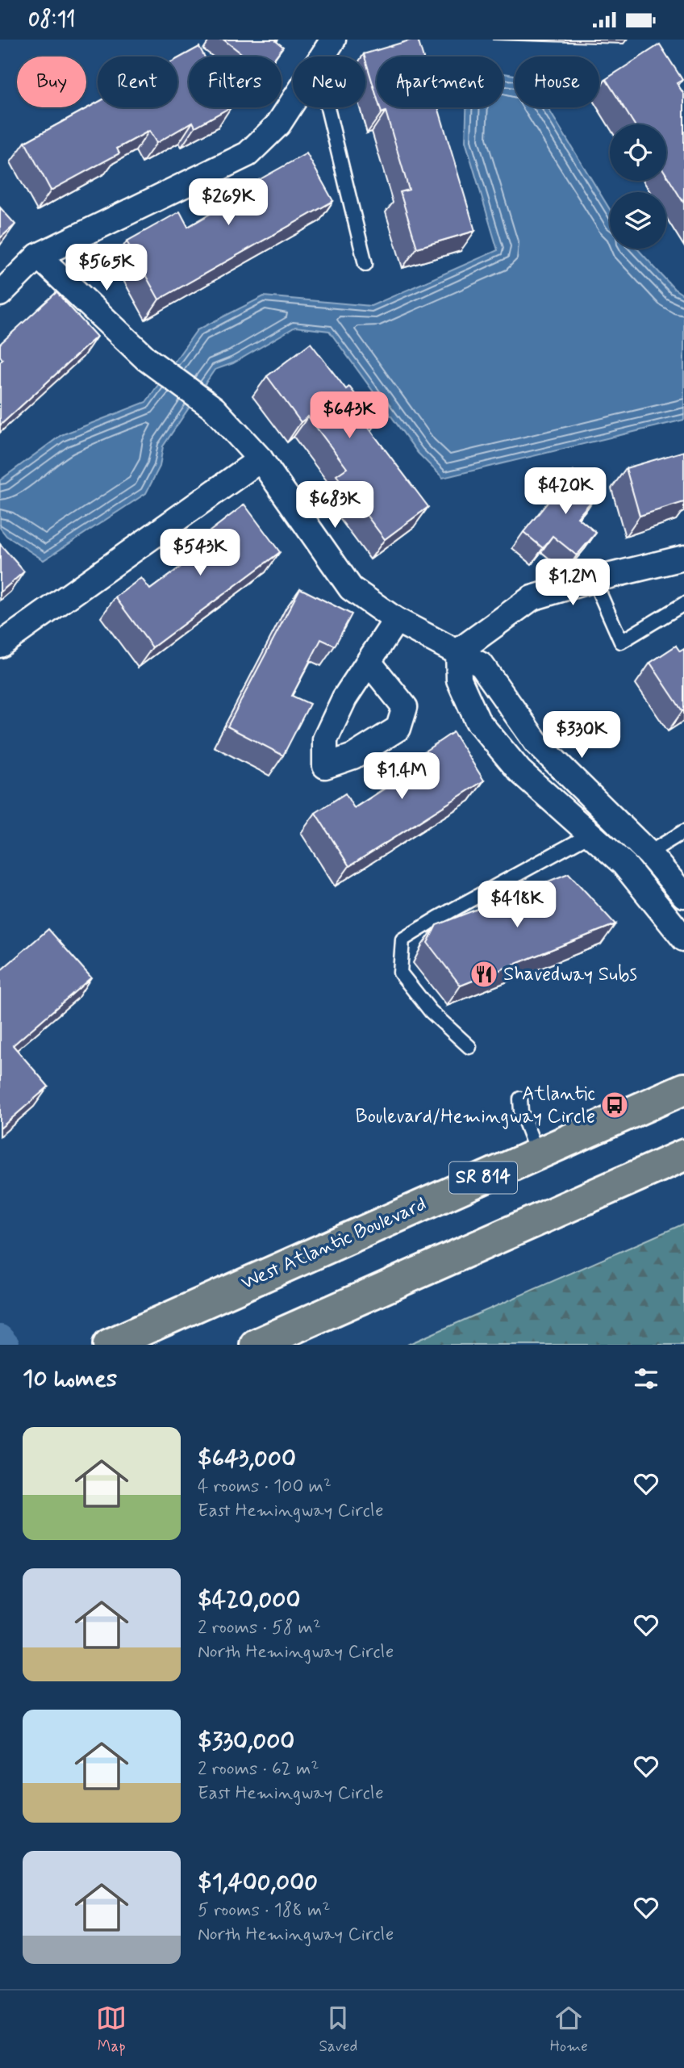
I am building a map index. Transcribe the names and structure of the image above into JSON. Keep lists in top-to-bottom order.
{
  "streets": {
    "main road": ["SR 814", "West Atlantic Boulevard"]
  },
  "places": {
    "restaurant": ["Shavedway Subs"],
    "bus stop": ["Atlantic Boulevard/Hemingway Circle"]
  },
  "page": {
    "status": "08:11",
    "chip": [
      "Buy",
      "Rent",
      "Filters",
      "New",
      "Apartment",
      "House"
    ],
    "price": [
      "$269K",
      "$565K",
      "$643K",
      "$420K",
      "$683K",
      "$543K",
      "$1.2M",
      "$330K",
      "$1.4M",
      "$418K"
    ],
    "heading": "10 homes",
    "list": [
      {
        "name": "$643,000",
        "note": "4 rooms · 100 m² · East Hemingway Circle"
      },
      {
        "name": "$420,000",
        "note": "2 rooms · 58 m² · North Hemingway Circle"
      },
      {
        "name": "$330,000",
        "note": "2 rooms · 62 m² · East Hemingway Circle"
      },
      {
        "name": "$1,400,000",
        "note": "5 rooms · 188 m² · North Hemingway Circle"
      }
    ],
    "tabs": ["Map", "Saved", "Home"]
  }
}
